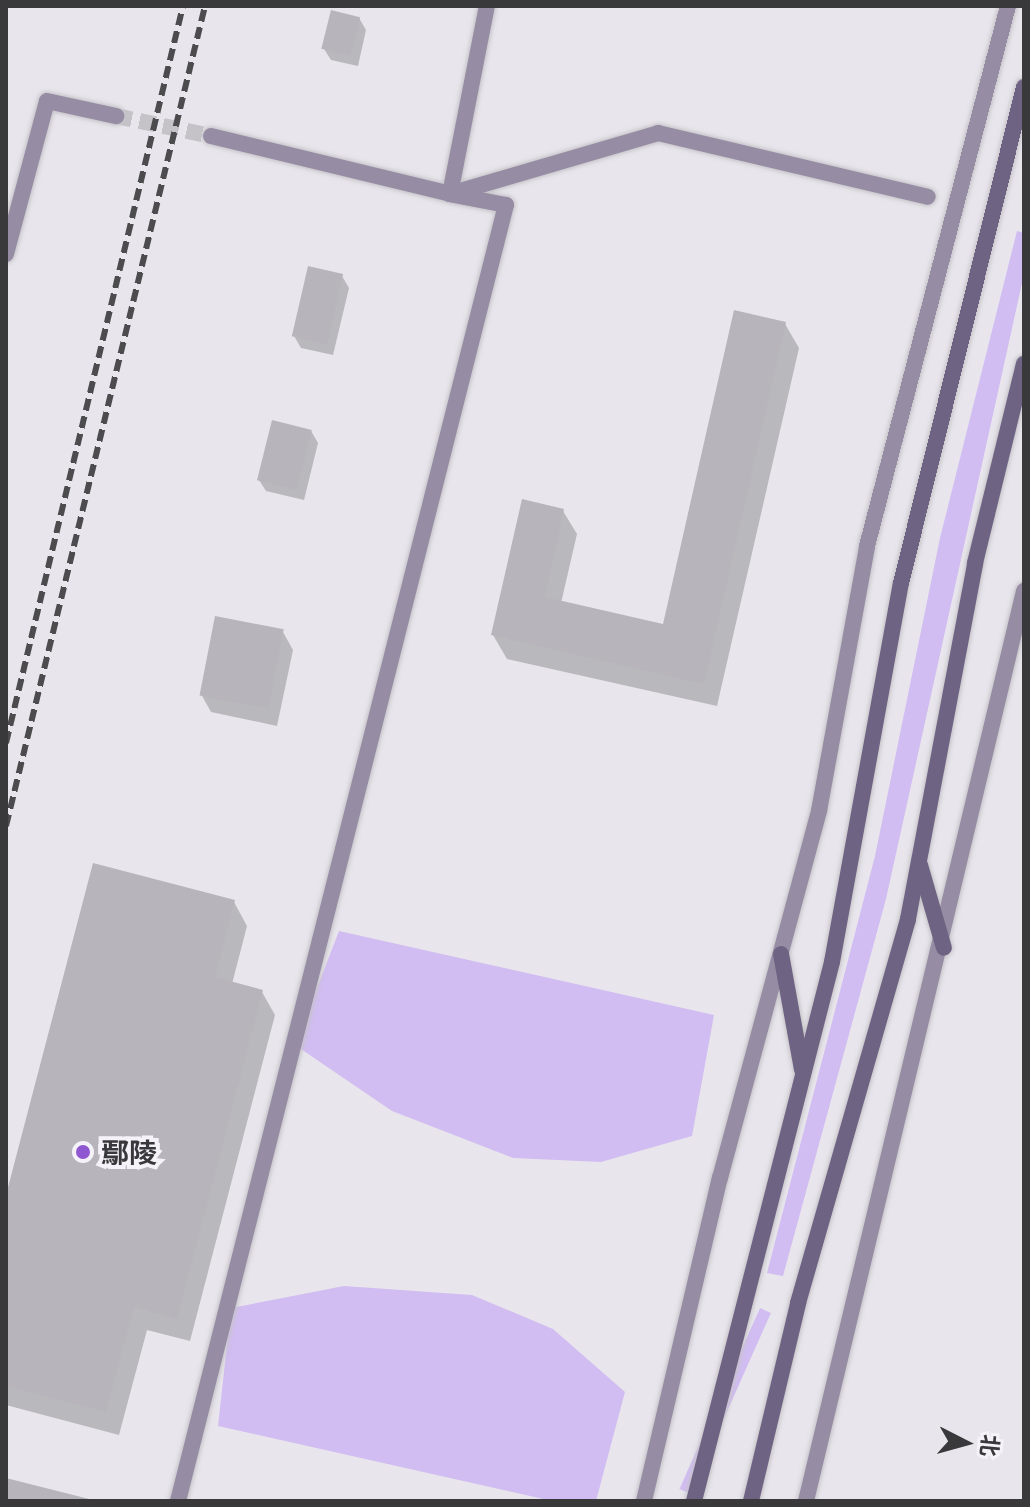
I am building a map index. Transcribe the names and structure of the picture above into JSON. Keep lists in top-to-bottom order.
{
  "places": ["鄢陵"],
  "north": "right"
}
